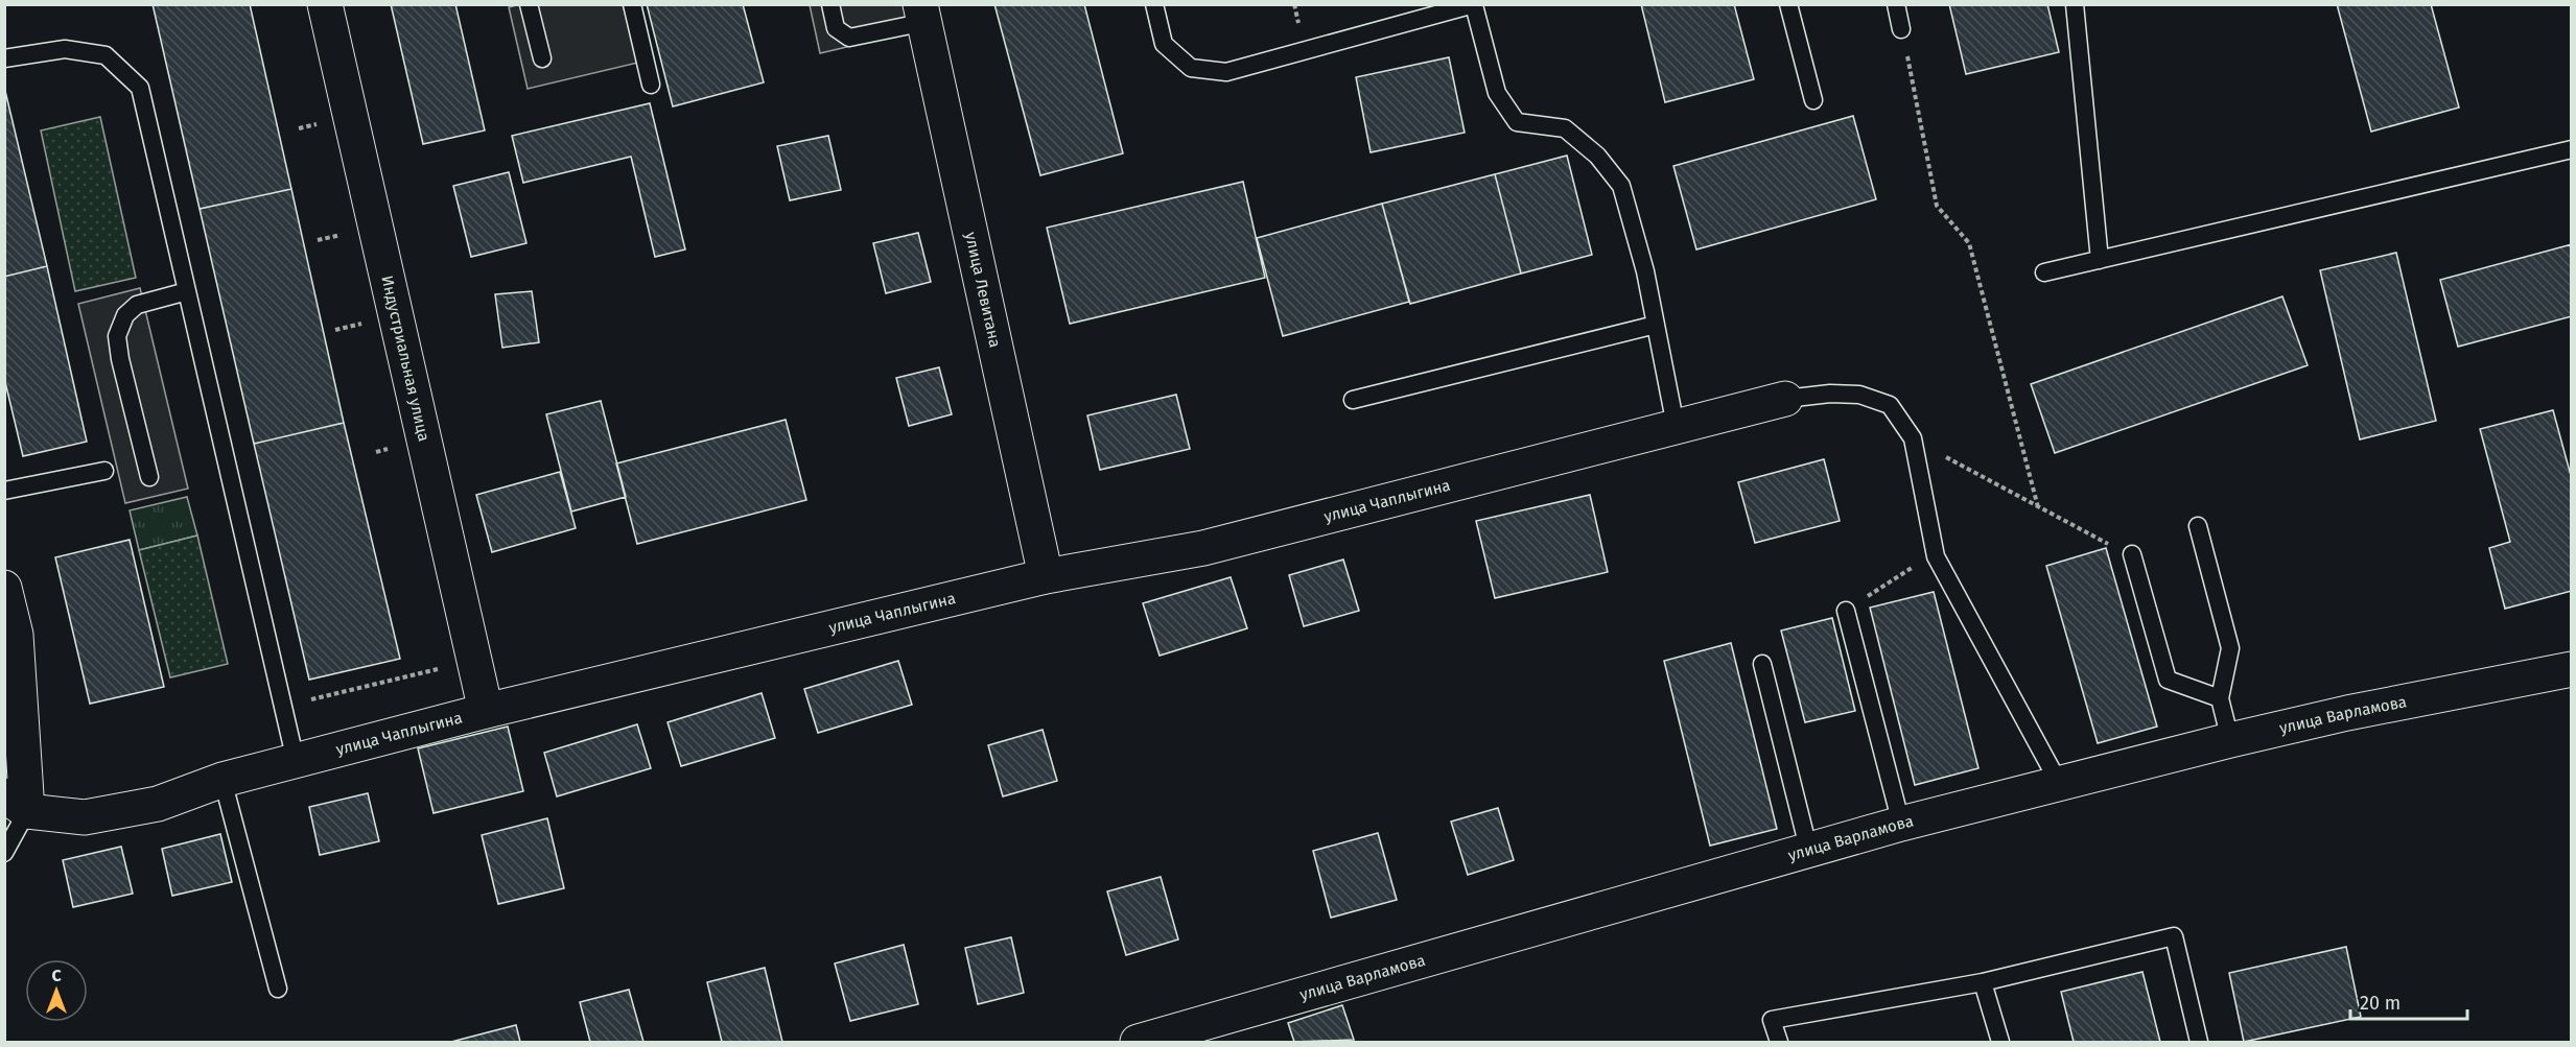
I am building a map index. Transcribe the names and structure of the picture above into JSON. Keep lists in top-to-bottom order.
{
  "streets": {
    "street": [
      "улица Левитана",
      "Индустриальная улица",
      "улица Чаплыгина",
      "улица Варламова"
    ]
  },
  "crossings": [
    ["улица Левитана", "улица Чаплыгина"],
    ["Индустриальная улица", "улица Чаплыгина"]
  ],
  "scale_bar": "20 m",
  "north": "top"
}
